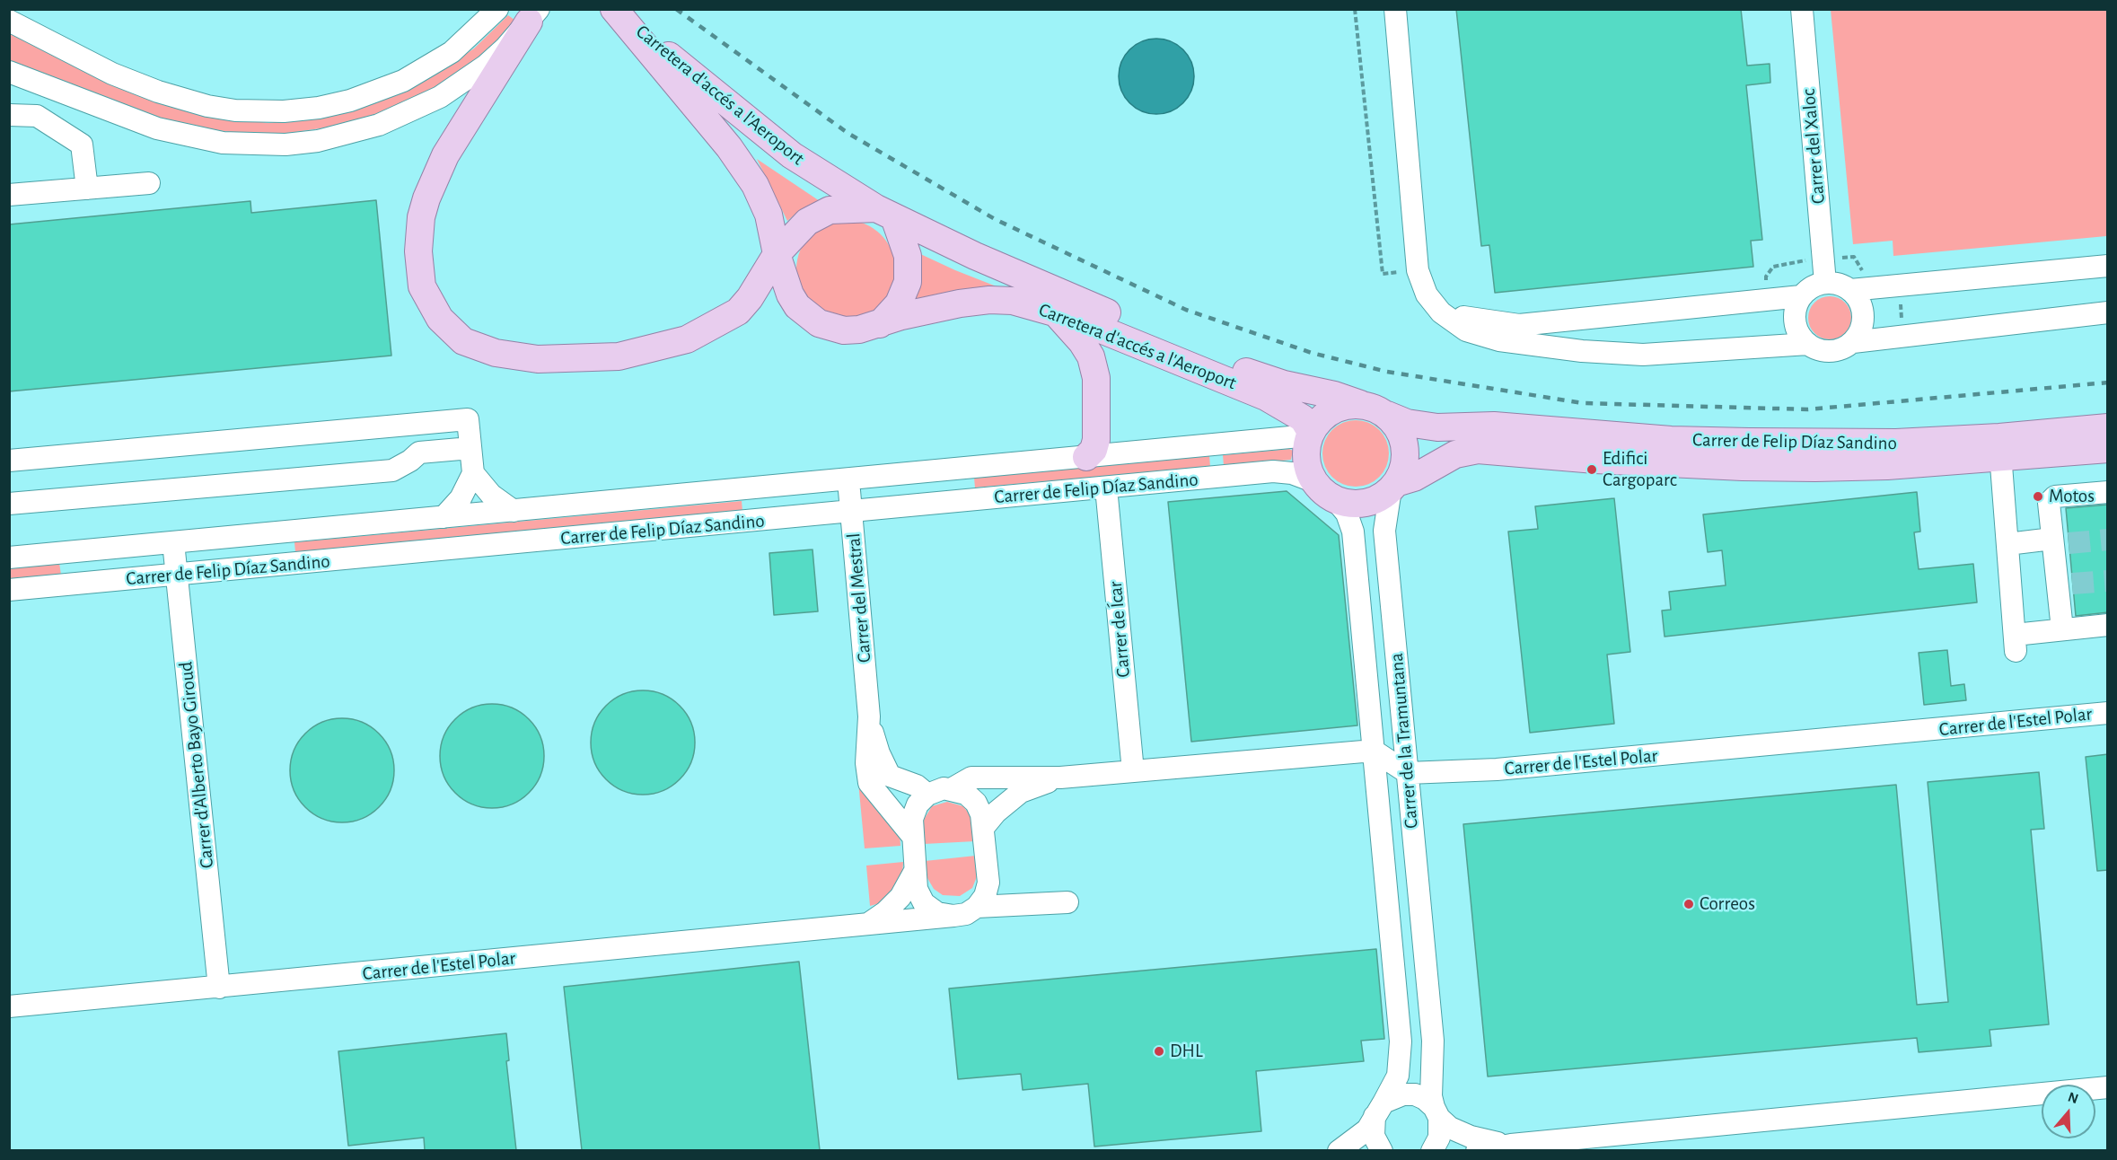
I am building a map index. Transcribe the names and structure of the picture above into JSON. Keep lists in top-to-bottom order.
{
  "streets": {
    "main road": ["Carretera d'accés a l'Aeroport", "Carrer de Felip Díaz Sandino"],
    "street": [
      "Carrer del Xaloc",
      "Carrer del Mestral",
      "Carrer de Ícar",
      "Carrer de l'Estel Polar",
      "Carrer de la Tramuntana",
      "Carrer d'Alberto Bayo Giroud"
    ]
  },
  "crossings": [
    ["Carretera d'accés a l'Aeroport", "Carrer de Felip Díaz Sandino"],
    ["Carretera d'accés a l'Aeroport", "Carrer de la Tramuntana"],
    ["Carrer de Felip Díaz Sandino", "Carrer del Mestral"],
    ["Carrer de Felip Díaz Sandino", "Carrer de Ícar"],
    ["Carrer de Felip Díaz Sandino", "Carrer de la Tramuntana"],
    ["Carrer de Felip Díaz Sandino", "Carrer d'Alberto Bayo Giroud"],
    ["Carrer del Mestral", "Carrer de l'Estel Polar"],
    ["Carrer de l'Estel Polar", "Carrer de la Tramuntana"],
    ["Carrer de l'Estel Polar", "Carrer d'Alberto Bayo Giroud"]
  ],
  "places": [
    "Edifici Cargoparc",
    "Motos",
    "Correos",
    "DHL"
  ],
  "north": "top"
}
